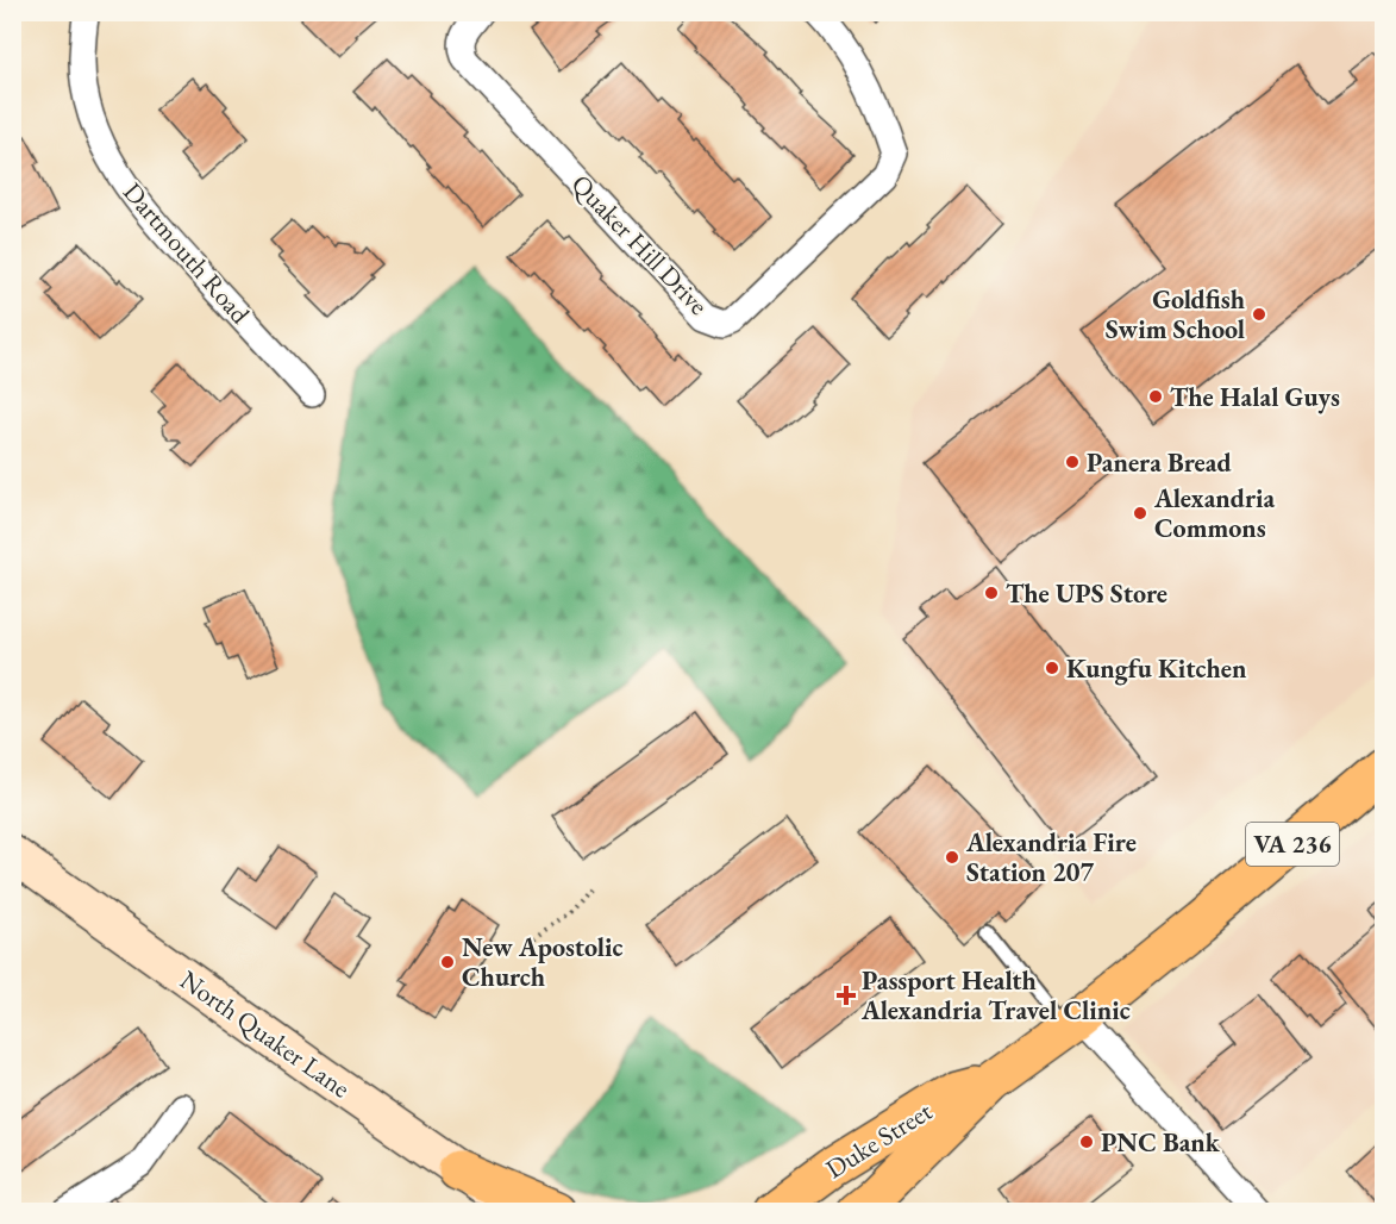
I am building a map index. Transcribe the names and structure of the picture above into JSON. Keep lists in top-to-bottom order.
{
  "streets": {
    "main road": ["VA 236", "North Quaker Lane", "Duke Street"],
    "street": ["Quaker Hill Drive", "Dartmouth Road"]
  },
  "places": {
    "other": [
      "Goldfish Swim School",
      "The Halal Guys",
      "Panera Bread",
      "Alexandria Commons",
      "The UPS Store",
      "Kungfu Kitchen",
      "Alexandria Fire Station 207",
      "New Apostolic Church",
      "PNC Bank"
    ],
    "health": ["Passport Health Alexandria Travel Clinic"]
  }
}
